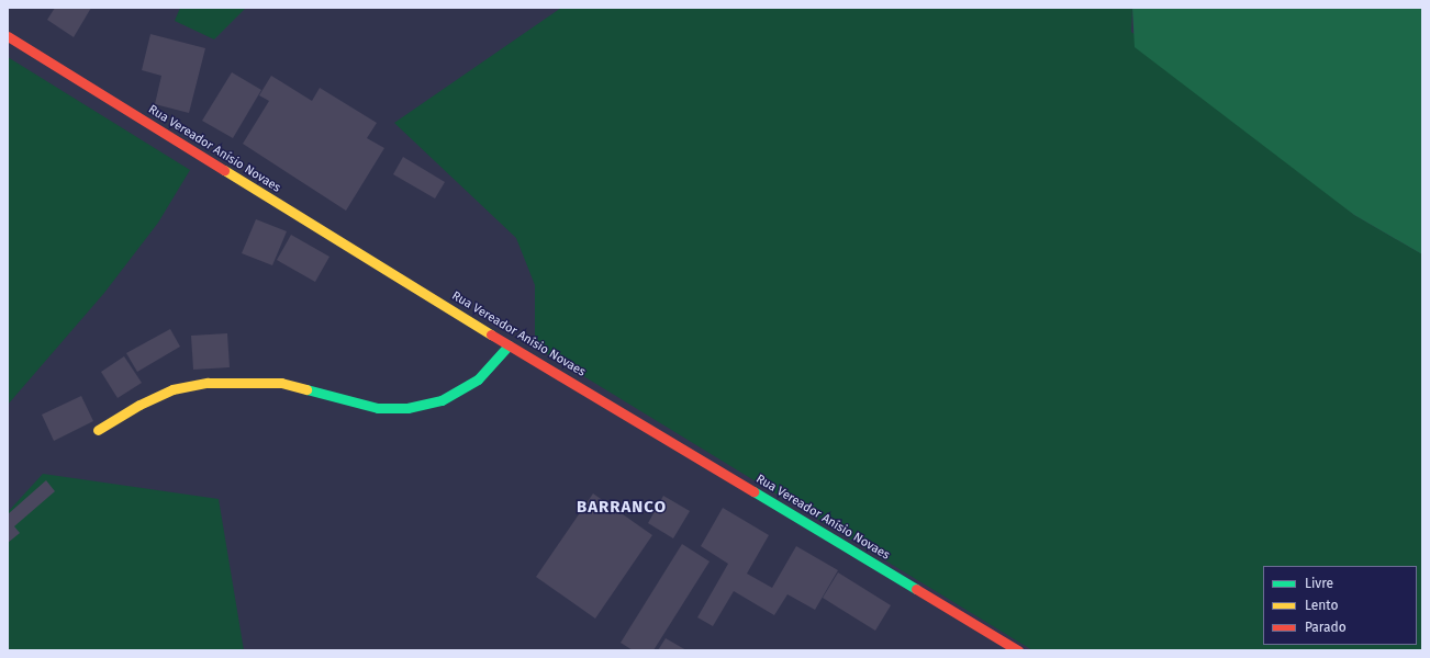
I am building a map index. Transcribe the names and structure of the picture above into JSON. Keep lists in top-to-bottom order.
{
  "streets": {
    "main road": ["Rua Vereador Anísio Novaes"]
  },
  "districts": ["BARRANCO"],
  "legend": ["Livre", "Lento", "Parado"]
}
